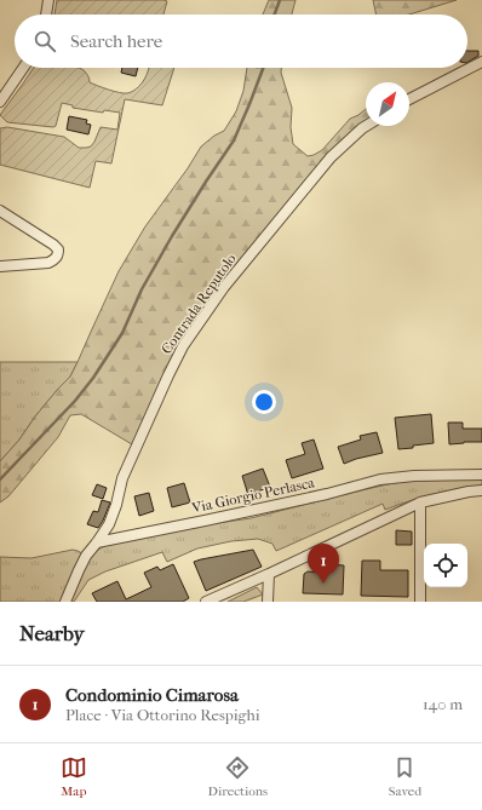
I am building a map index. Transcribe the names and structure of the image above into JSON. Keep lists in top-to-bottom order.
{
  "streets": {
    "street": ["Contrada Reputolo", "Via Giorgio Perlasca"]
  },
  "crossings": [
    ["Contrada Reputolo", "Via Giorgio Perlasca"]
  ],
  "north": "top right",
  "page": {
    "search": "Search here",
    "pins": "1",
    "heading": "Nearby",
    "list": [
      {
        "mark": "1",
        "name": "Condominio Cimarosa",
        "note": "Place · Via Ottorino Respighi",
        "value": "140 m"
      }
    ],
    "nav": ["Map", "Directions", "Saved"]
  }
}
